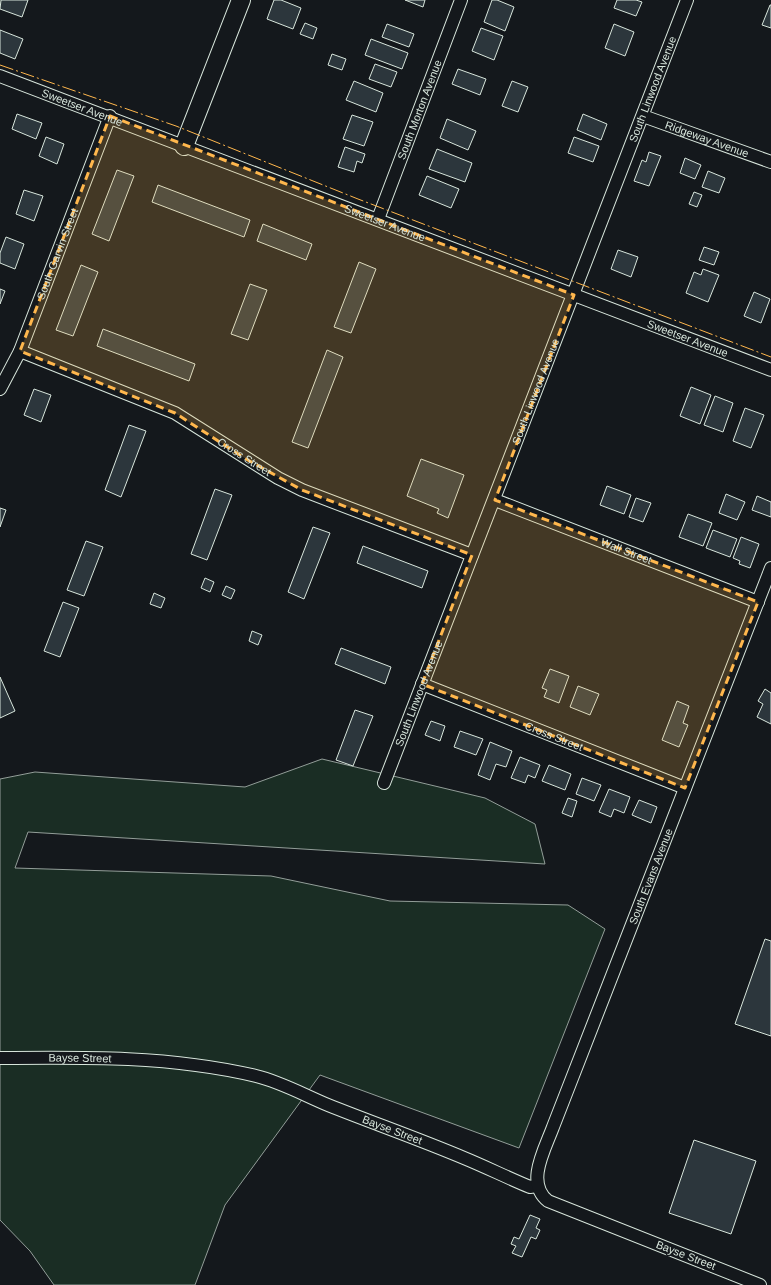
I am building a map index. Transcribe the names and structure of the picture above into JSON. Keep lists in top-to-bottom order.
{
  "streets": {
    "street": [
      "South Linwood Avenue",
      "Sweetser Avenue",
      "South Morton Avenue",
      "Ridgeway Avenue",
      "South Garvin Street",
      "Cross Street",
      "Wall Street",
      "South Evans Avenue",
      "Bayse Street"
    ]
  },
  "crossings": [
    ["South Linwood Avenue", "Sweetser Avenue"],
    ["South Linwood Avenue", "Ridgeway Avenue"],
    ["South Linwood Avenue", "Cross Street"],
    ["South Linwood Avenue", "Wall Street"],
    ["Sweetser Avenue", "South Morton Avenue"],
    ["Sweetser Avenue", "South Garvin Street"],
    ["South Garvin Street", "Cross Street"],
    ["Cross Street", "South Evans Avenue"],
    ["Wall Street", "South Evans Avenue"],
    ["South Evans Avenue", "Bayse Street"]
  ]
}
